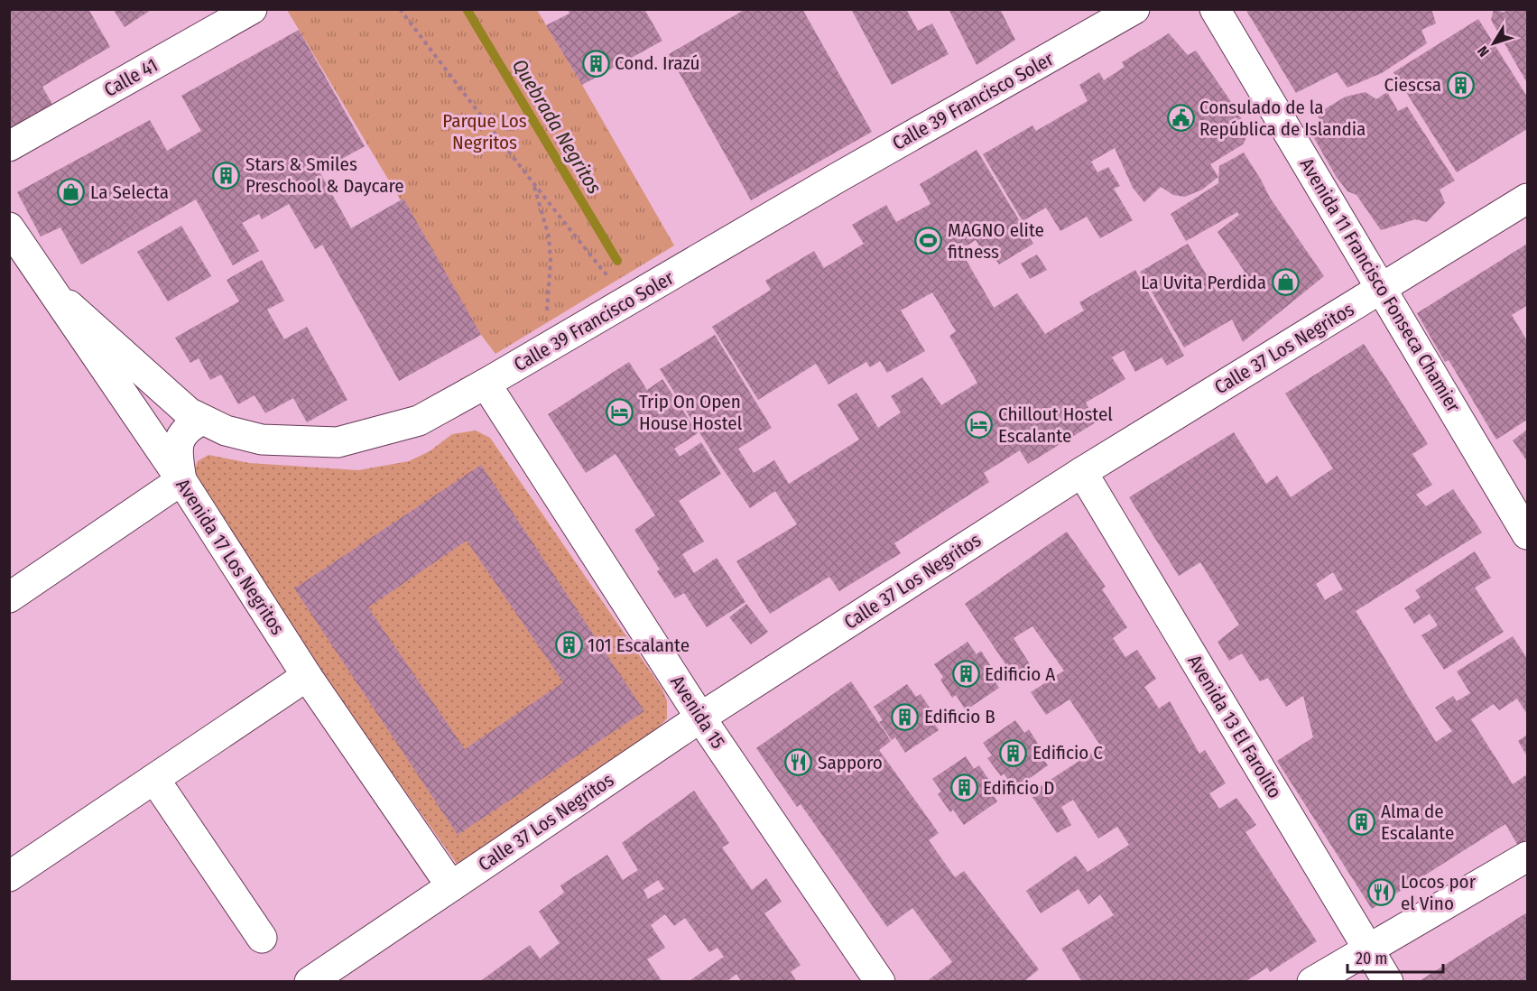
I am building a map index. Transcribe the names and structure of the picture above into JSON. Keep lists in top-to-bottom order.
{
  "streets": {
    "street": [
      "Calle 41",
      "Calle 39 Francisco Soler",
      "Avenida 11 Francisco Fonseca Chamier",
      "Calle 37 Los Negritos",
      "Avenida 17 Los Negritos",
      "Avenida 15",
      "Avenida 13 El Farolito"
    ]
  },
  "crossings": [
    ["Calle 39 Francisco Soler", "Avenida 17 Los Negritos"],
    ["Calle 39 Francisco Soler", "Avenida 15"],
    ["Avenida 11 Francisco Fonseca Chamier", "Calle 37 Los Negritos"],
    ["Calle 37 Los Negritos", "Avenida 17 Los Negritos"],
    ["Calle 37 Los Negritos", "Avenida 15"],
    ["Calle 37 Los Negritos", "Avenida 13 El Farolito"]
  ],
  "water": ["Quebrada Negritos"],
  "parks": ["Parque Los Negritos"],
  "places": {
    "building": [
      "Cond. Irazú",
      "Ciescsa",
      "Stars & Smiles Preschool & Daycare",
      "101 Escalante",
      "Edificio A",
      "Edificio B",
      "Edificio C",
      "Edificio D",
      "Alma de Escalante"
    ],
    "public building": ["Consulado de la República de Islandia"],
    "shop": ["La Selecta", "La Uvita Perdida"],
    "sports": ["MAGNO elite fitness"],
    "hotel": ["Trip On Open House Hostel", "Chillout Hostel Escalante"],
    "restaurant": ["Sapporo", "Locos por el Vino"]
  },
  "scale_bar": "20 m",
  "north": "bottom left"
}
